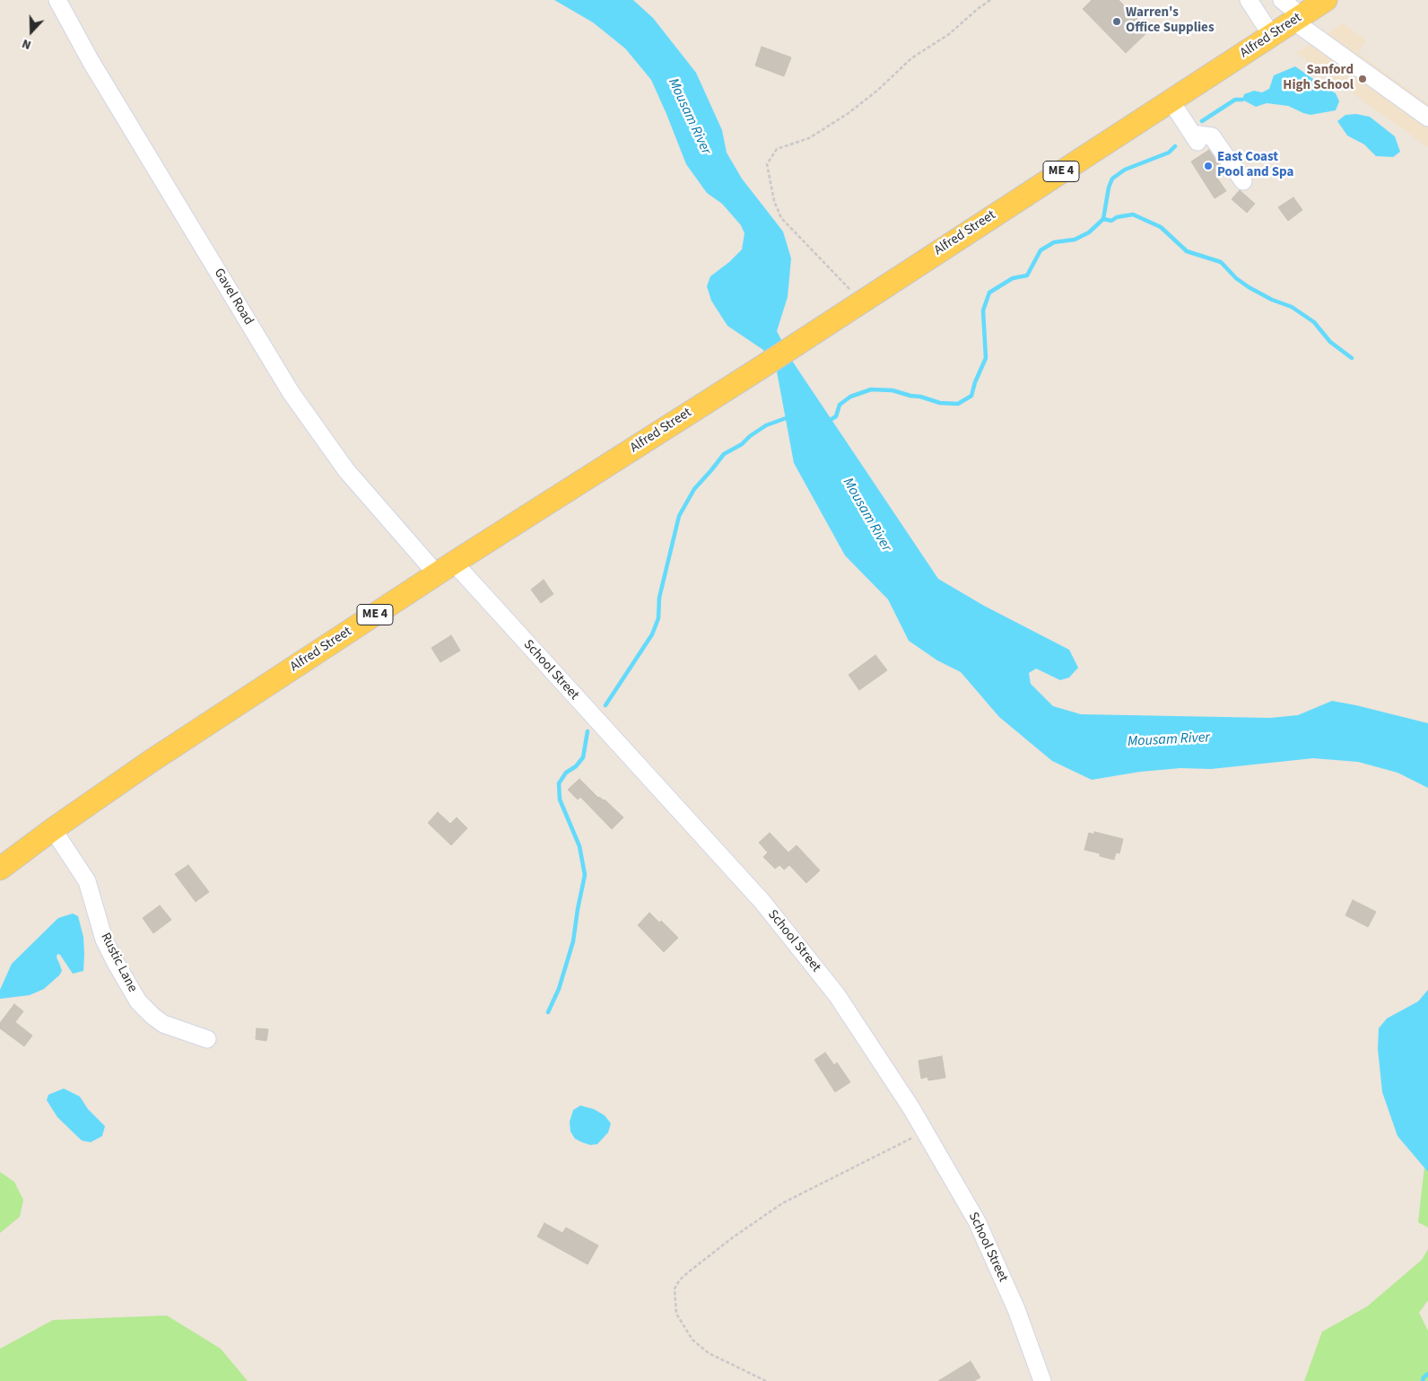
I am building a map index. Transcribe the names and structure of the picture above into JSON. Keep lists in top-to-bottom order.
{
  "streets": {
    "main road": ["Alfred Street", "ME 4"],
    "street": ["Gavel Road", "School Street", "Rustic Lane"]
  },
  "crossings": [
    ["Alfred Street", "Gavel Road"],
    ["Alfred Street", "School Street"],
    ["Alfred Street", "Rustic Lane"],
    ["Gavel Road", "School Street"]
  ],
  "water": ["Mousam River"],
  "places": ["Warren's Office Supplies", "Sanford High School", "East Coast Pool and Spa"],
  "north": "bottom"
}
